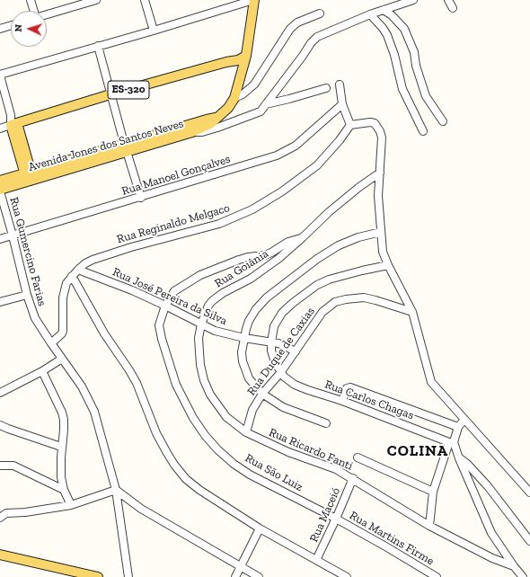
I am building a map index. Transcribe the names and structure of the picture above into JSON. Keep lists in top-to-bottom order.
{
  "streets": {
    "main road": ["ES-320", "Avenida Jones dos Santos Neves"],
    "street": [
      "Rua Manoel Gonçalves",
      "Rua Reginaldo Melgaco",
      "Rua Gumercino Farias",
      "Rua Goiânia",
      "Rua José Pereira da Silva",
      "Rua Duque de Caxias",
      "Rua Carlos Chagas",
      "Rua Ricardo Fanti",
      "Rua São Luiz",
      "Rua Maceió",
      "Rua Martins Firme"
    ]
  },
  "crossings": [
    ["ES-320", "Avenida Jones dos Santos Neves"],
    ["Avenida Jones dos Santos Neves", "Rua Gumercino Farias"],
    ["Rua Manoel Gonçalves", "Rua Gumercino Farias"],
    ["Rua Reginaldo Melgaco", "Rua Gumercino Farias"],
    ["Rua Reginaldo Melgaco", "Rua José Pereira da Silva"],
    ["Rua Goiânia", "Rua José Pereira da Silva"],
    ["Rua Goiânia", "Rua Ricardo Fanti"],
    ["Rua Goiânia", "Rua São Luiz"],
    ["Rua José Pereira da Silva", "Rua Duque de Caxias"],
    ["Rua José Pereira da Silva", "Rua Ricardo Fanti"],
    ["Rua José Pereira da Silva", "Rua São Luiz"],
    ["Rua Duque de Caxias", "Rua Carlos Chagas"],
    ["Rua Duque de Caxias", "Rua Ricardo Fanti"],
    ["Rua Ricardo Fanti", "Rua Maceió"],
    ["Rua São Luiz", "Rua Maceió"],
    ["Rua São Luiz", "Rua Martins Firme"],
    ["Rua Maceió", "Rua Martins Firme"]
  ],
  "districts": ["COLINA"],
  "north": "left"
}
